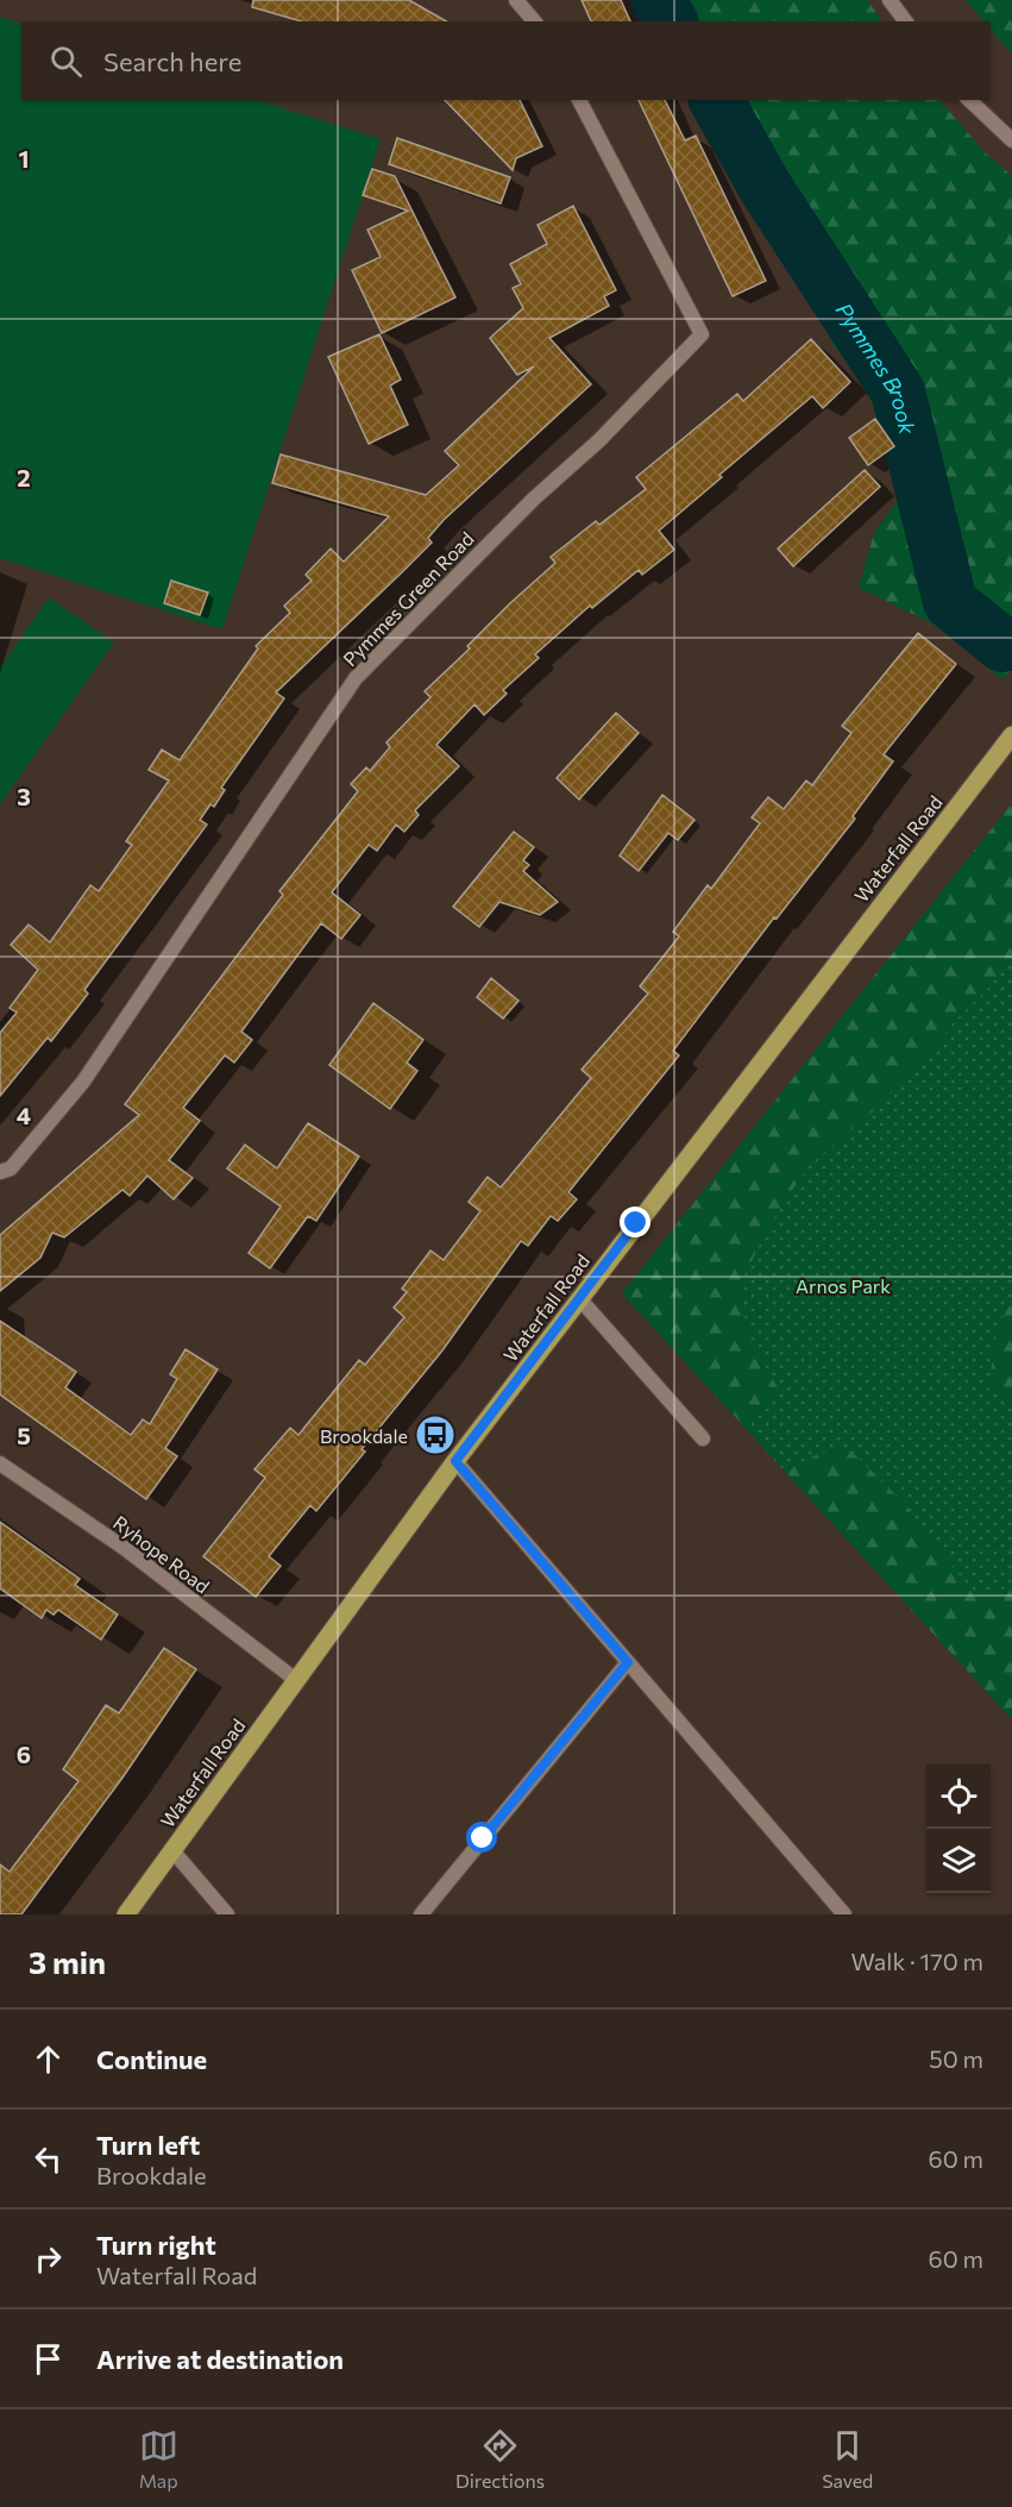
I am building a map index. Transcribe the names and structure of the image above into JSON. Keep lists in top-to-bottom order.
{
  "streets": {
    "main road": ["Waterfall Road"],
    "street": ["Pymmes Green Road", "Ryhope Road"]
  },
  "crossings": [
    ["Waterfall Road", "Ryhope Road"]
  ],
  "water": ["Pymmes Brook"],
  "parks": ["Arnos Park"],
  "places": {
    "bus stop": ["Brookdale"]
  },
  "page": {
    "search": "Search here",
    "heading": ["3 min", "Walk · 170 m"],
    "list": [
      ["Continue", "50 m"],
      ["Turn left", "Brookdale", "60 m"],
      ["Turn right", "Waterfall Road", "60 m"],
      "Arrive at destination"
    ],
    "nav": ["Map", "Directions", "Saved"]
  },
  "grid": {
    "rows": [
      "1",
      "2",
      "3",
      "4",
      "5",
      "6"
    ]
  }
}
